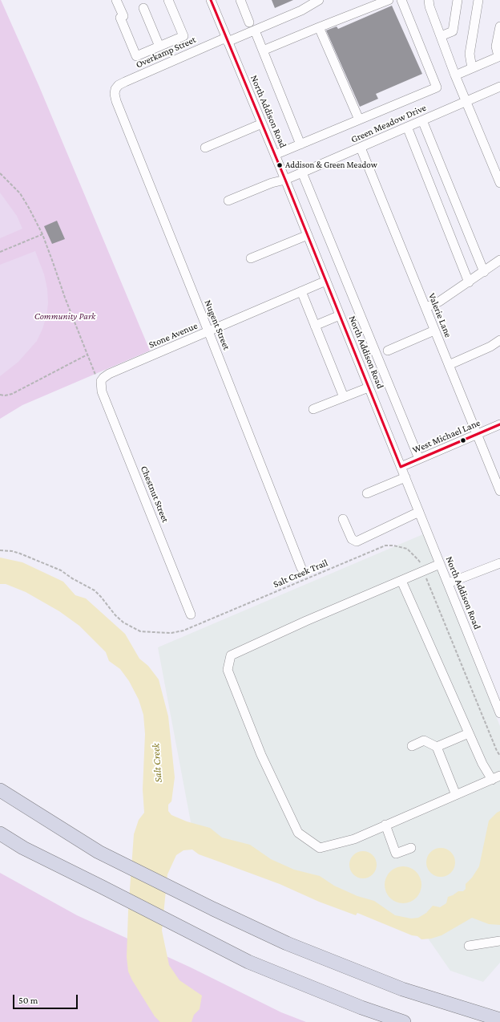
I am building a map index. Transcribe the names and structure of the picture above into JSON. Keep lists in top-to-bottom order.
{
  "streets": {
    "street": [
      "Overkamp Street",
      "North Addison Road",
      "Green Meadow Drive",
      "Valerie Lane",
      "Nugent Street",
      "Stone Avenue",
      "West Michael Lane",
      "Chestnut Street"
    ],
    "path": ["Salt Creek Trail"]
  },
  "crossings": [
    ["Overkamp Street", "North Addison Road"],
    ["Overkamp Street", "Nugent Street"],
    ["North Addison Road", "Green Meadow Drive"],
    ["North Addison Road", "Stone Avenue"],
    ["North Addison Road", "West Michael Lane"],
    ["Green Meadow Drive", "Valerie Lane"],
    ["Valerie Lane", "West Michael Lane"],
    ["Nugent Street", "Stone Avenue"],
    ["Stone Avenue", "Chestnut Street"]
  ],
  "water": ["Salt Creek"],
  "parks": ["Community Park"],
  "places": ["Addison & Green Meadow"],
  "scale_bar": "50 m"
}
